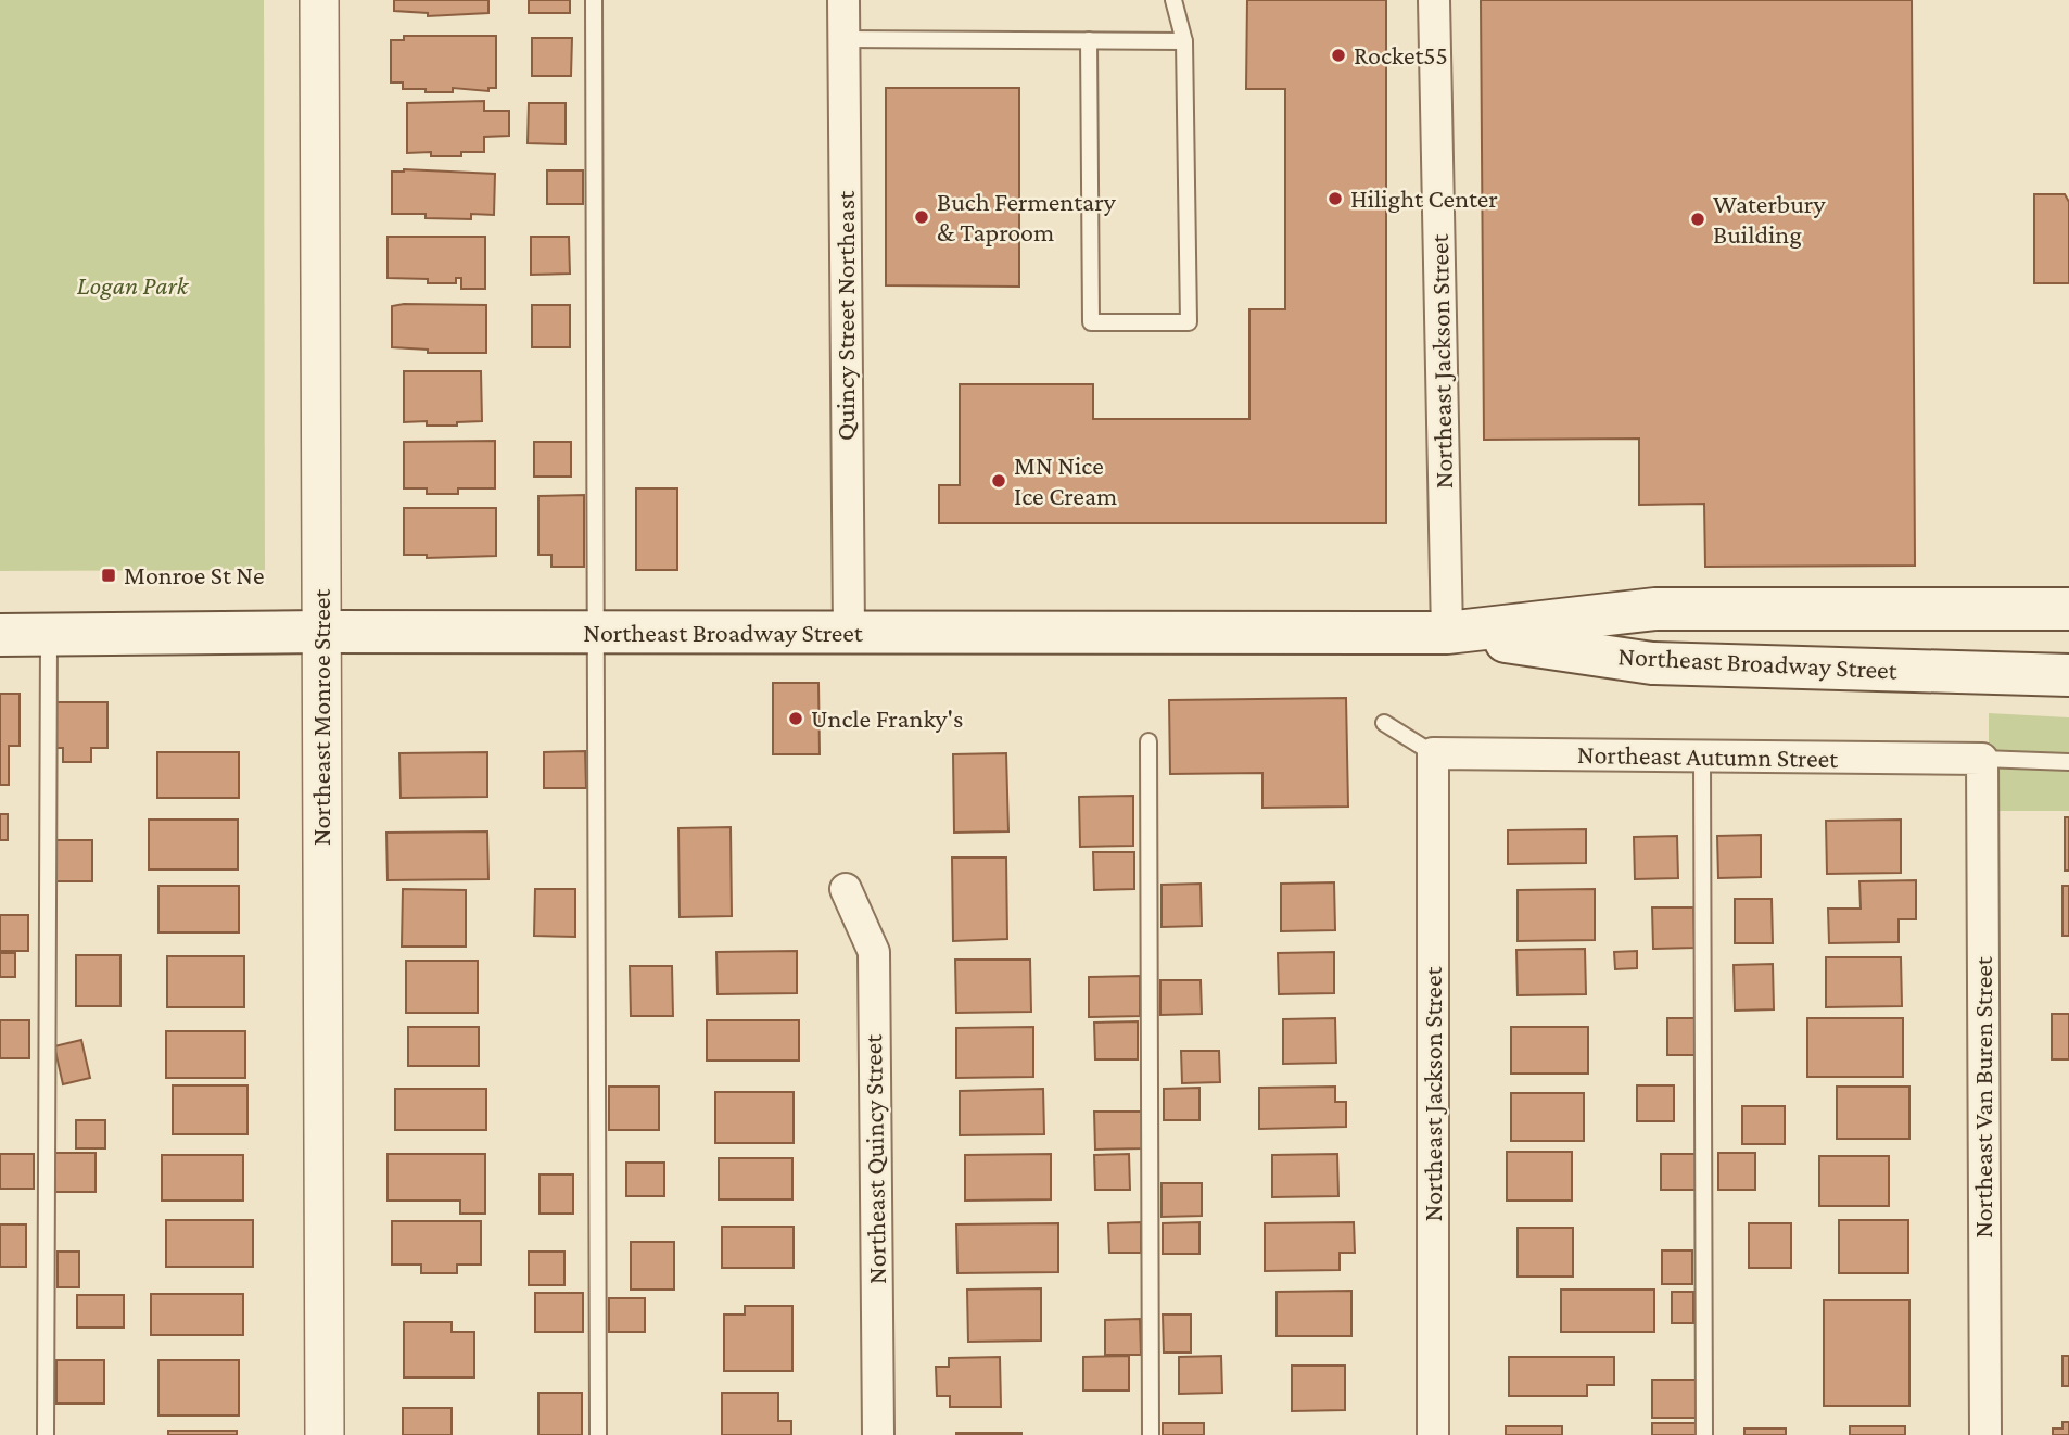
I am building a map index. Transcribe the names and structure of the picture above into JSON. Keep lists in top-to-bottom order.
{
  "streets": {
    "main road": ["Northeast Broadway Street"],
    "street": [
      "Quincy Street Northeast",
      "Northeast Jackson Street",
      "Northeast Monroe Street",
      "Northeast Autumn Street",
      "Northeast Van Buren Street",
      "Northeast Quincy Street"
    ]
  },
  "crossings": [
    ["Quincy Street Northeast", "Northeast Broadway Street"],
    ["Northeast Jackson Street", "Northeast Broadway Street"],
    ["Northeast Jackson Street", "Northeast Autumn Street"],
    ["Northeast Broadway Street", "Northeast Monroe Street"],
    ["Northeast Autumn Street", "Northeast Van Buren Street"]
  ],
  "parks": ["Logan Park"],
  "places": {
    "other": [
      "Rocket55",
      "Hilight Center",
      "Buch Fermentary & Taproom",
      "Waterbury Building",
      "MN Nice Ice Cream",
      "Uncle Franky's"
    ],
    "transit": ["Monroe St Ne"]
  }
}
